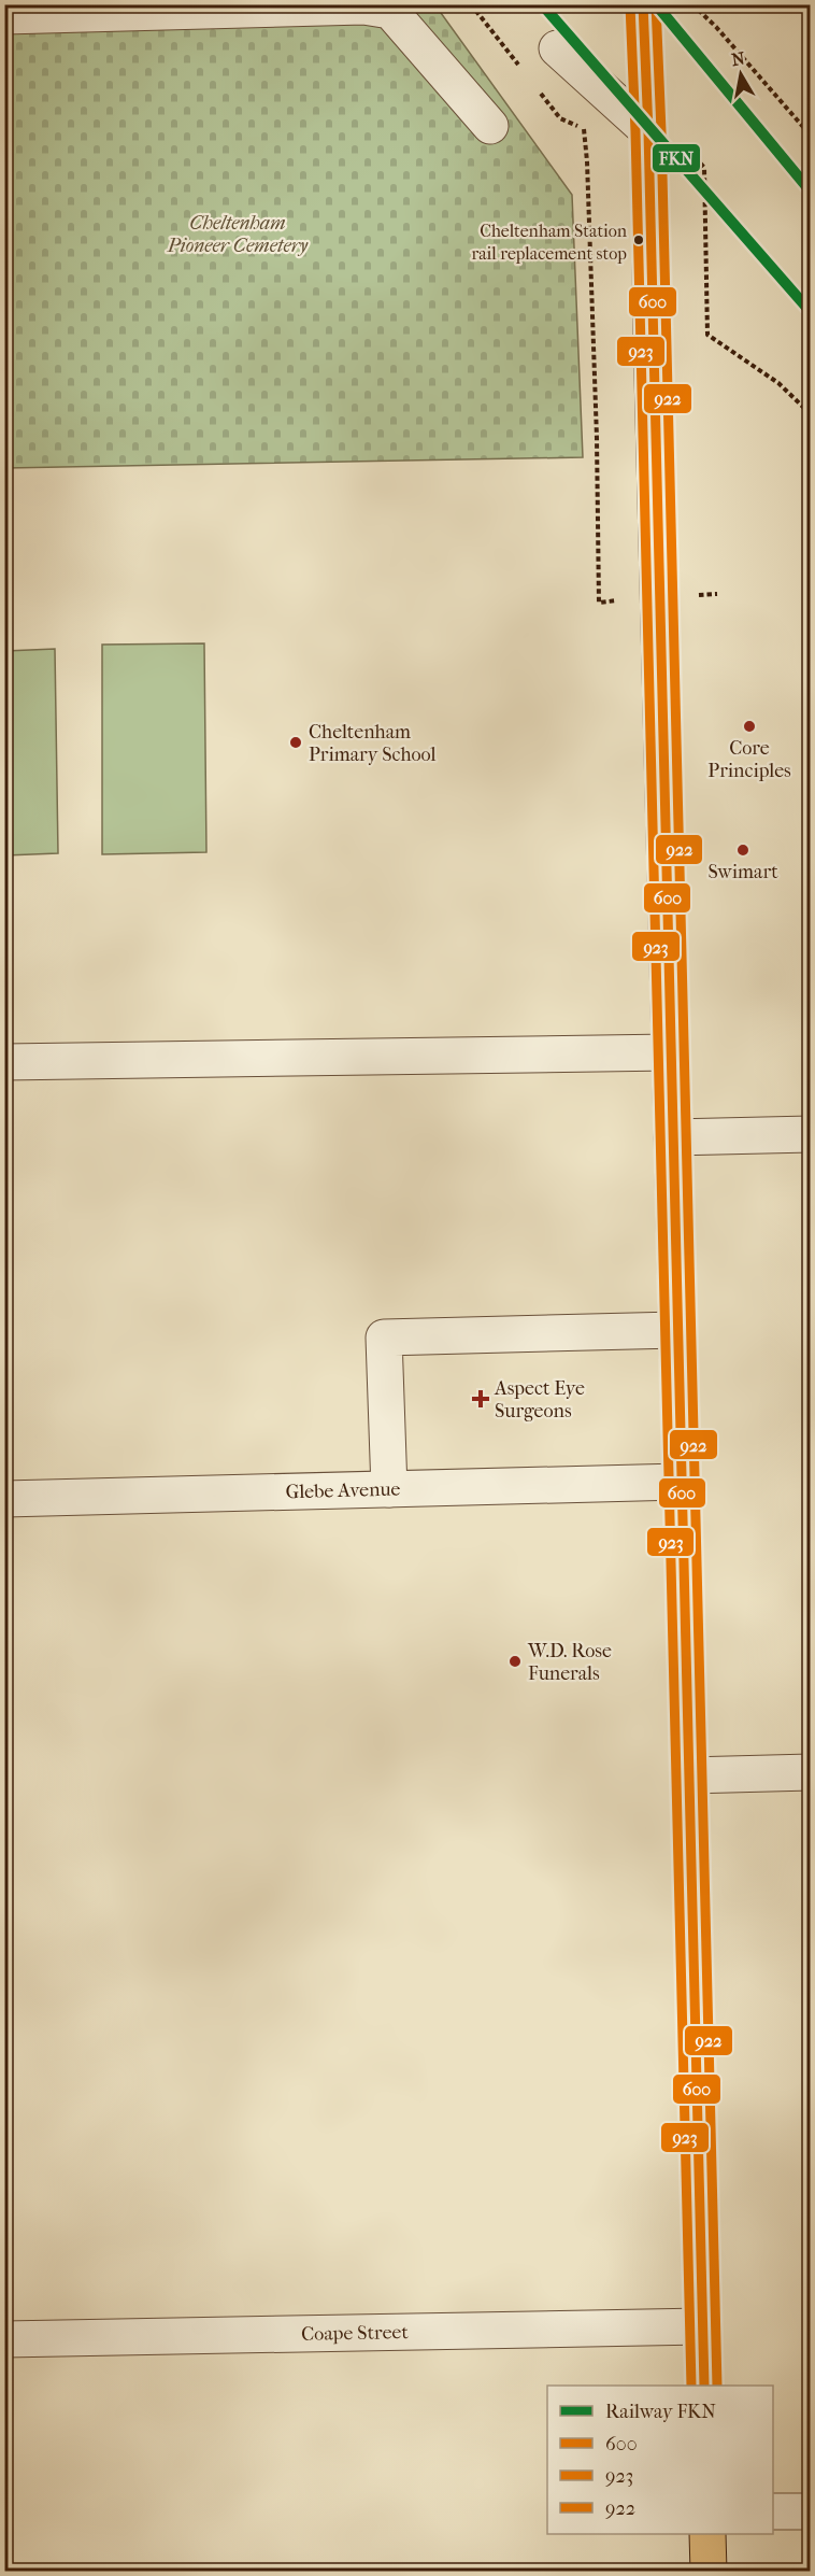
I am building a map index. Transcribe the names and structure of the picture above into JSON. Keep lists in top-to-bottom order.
{
  "streets": {
    "street": ["Glebe Avenue", "Coape Street"]
  },
  "parks": ["Cheltenham Pioneer Cemetery"],
  "places": {
    "other": [
      "Cheltenham Station rail replacement stop",
      "Core Principles",
      "Cheltenham Primary School",
      "Swimart",
      "W.D. Rose Funerals"
    ],
    "health": ["Aspect Eye Surgeons"]
  },
  "lines": [
    "rail line FKN",
    "transit line 600",
    "transit line 922",
    "transit line 923"
  ],
  "legend": [
    "Railway FKN",
    "600",
    "923",
    "922"
  ],
  "north": "top"
}
